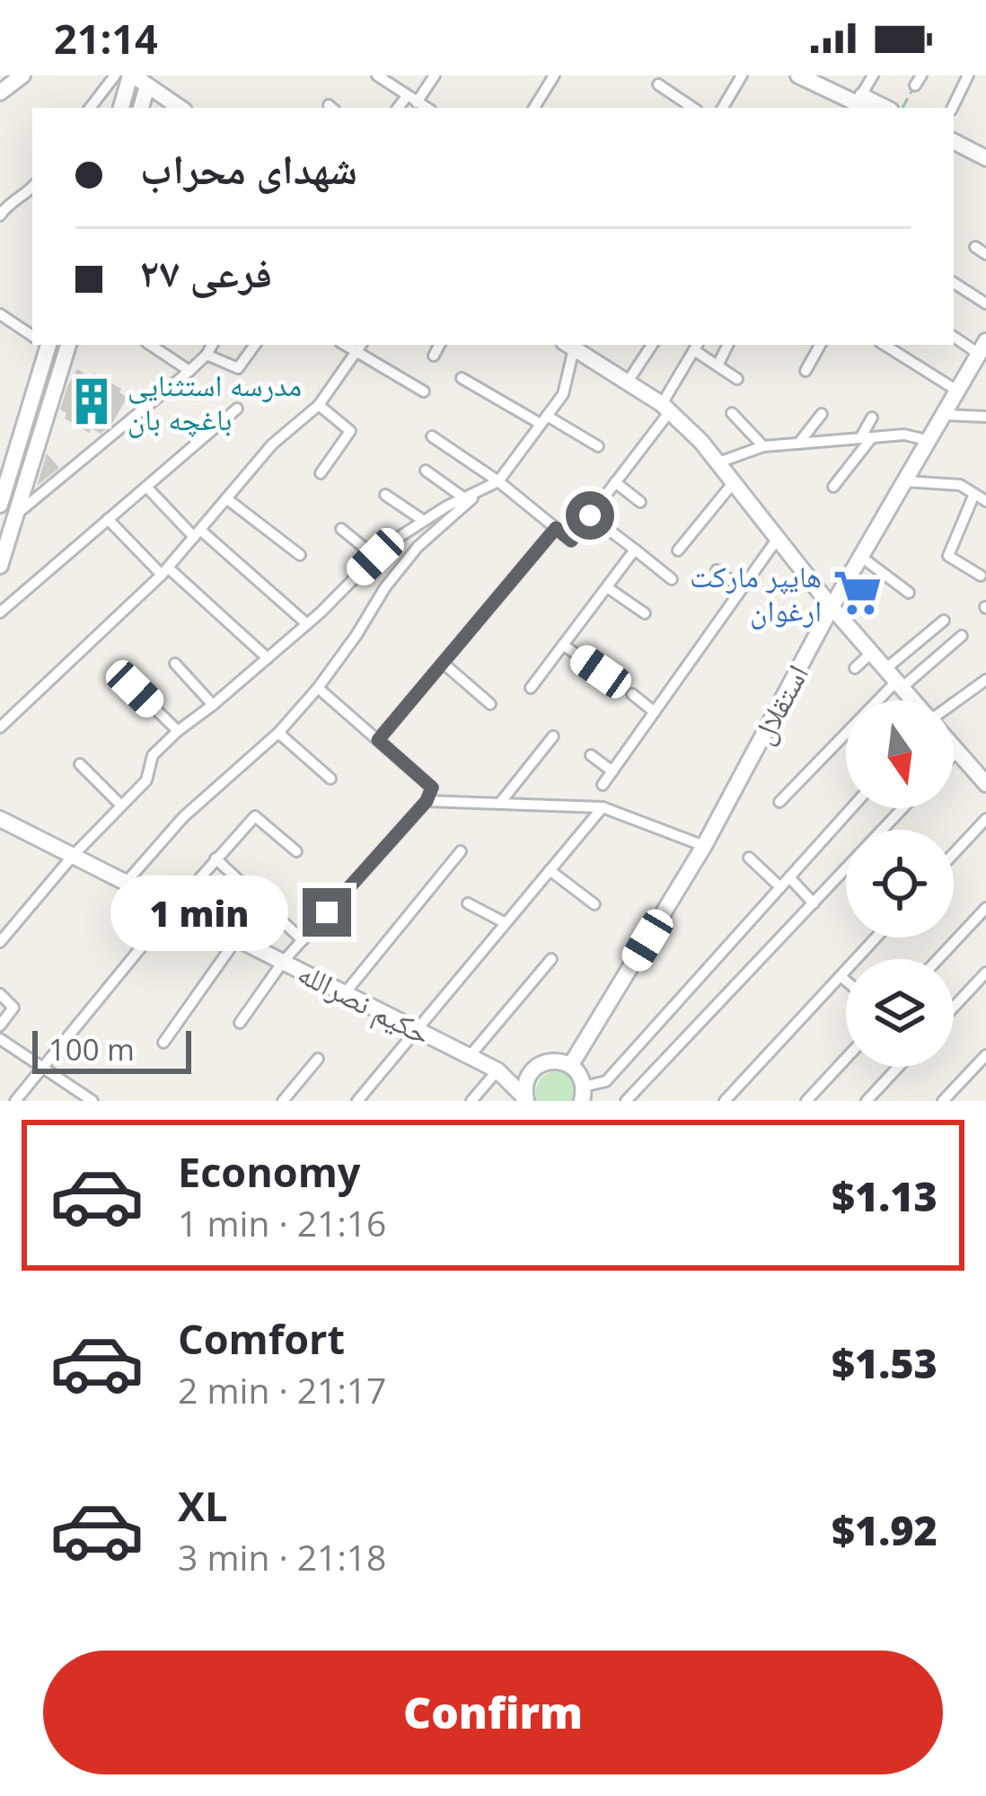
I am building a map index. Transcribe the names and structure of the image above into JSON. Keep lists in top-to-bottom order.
{
  "streets": {
    "main road": ["استقلال", "حکیم نصرالله"]
  },
  "places": {
    "building": ["مدرسه استثنایی باغچه بان"],
    "supermarket": ["هایپر مارکت ارغوان"]
  },
  "scale_bar": "100 m",
  "north": "bottom",
  "page": {
    "status": "21:14",
    "banner": ["شهدای محراب", "فرعی ۲۷"],
    "bubble": "1 min",
    "scale": "100 m",
    "list": [
      {
        "name": "Economy",
        "note": "1 min · 21:16",
        "value": "$1.13"
      },
      {
        "name": "Comfort",
        "note": "2 min · 21:17",
        "value": "$1.53"
      },
      {
        "name": "XL",
        "note": "3 min · 21:18",
        "value": "$1.92"
      }
    ],
    "buttons": "Confirm"
  }
}
